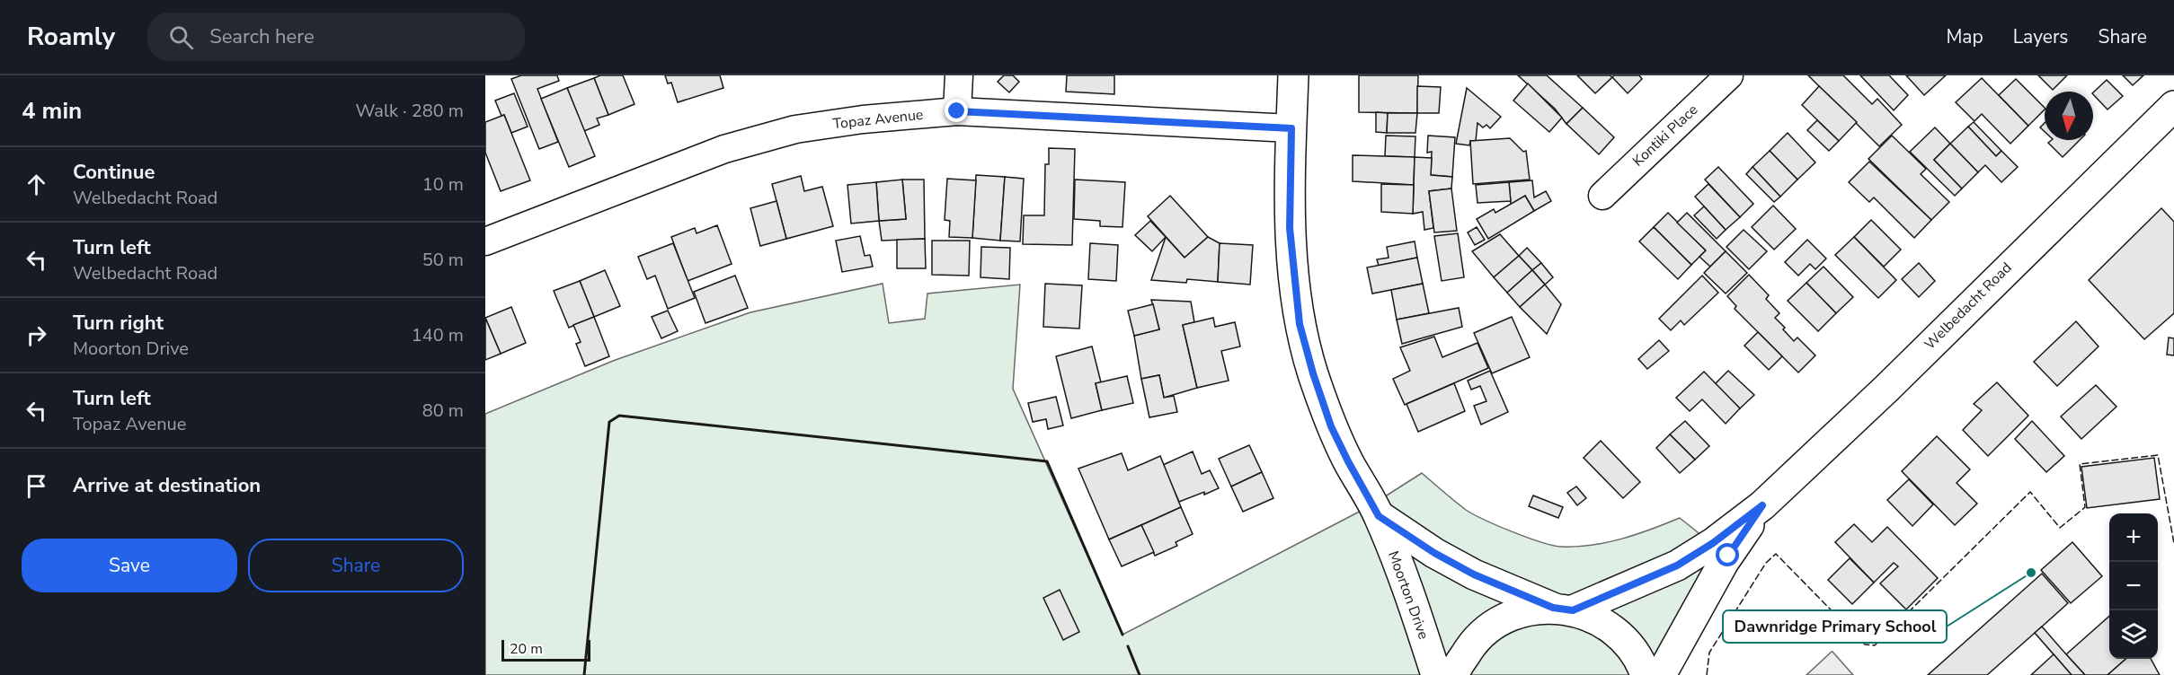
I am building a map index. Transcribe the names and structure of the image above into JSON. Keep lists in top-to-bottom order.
{
  "streets": {
    "street": [
      "Topaz Avenue",
      "Kontiki Place",
      "Welbedacht Road",
      "Moorton Drive"
    ]
  },
  "crossings": [
    ["Topaz Avenue", "Moorton Drive"],
    ["Welbedacht Road", "Moorton Drive"]
  ],
  "places": ["Dawnridge Primary School"],
  "scale_bar": "20 m",
  "north": "bottom",
  "page": {
    "header": "Roamly",
    "search": "Search here",
    "nav": ["Map", "Layers", "Share"],
    "heading": ["4 min", "Walk · 280 m"],
    "list": [
      ["Continue", "Welbedacht Road", "10 m"],
      ["Turn left", "Welbedacht Road", "50 m"],
      ["Turn right", "Moorton Drive", "140 m"],
      ["Turn left", "Topaz Avenue", "80 m"],
      "Arrive at destination"
    ],
    "map_buttons": ["+", "−"],
    "buttons": ["Save", "Share"],
    "scale": "20 m"
  }
}
